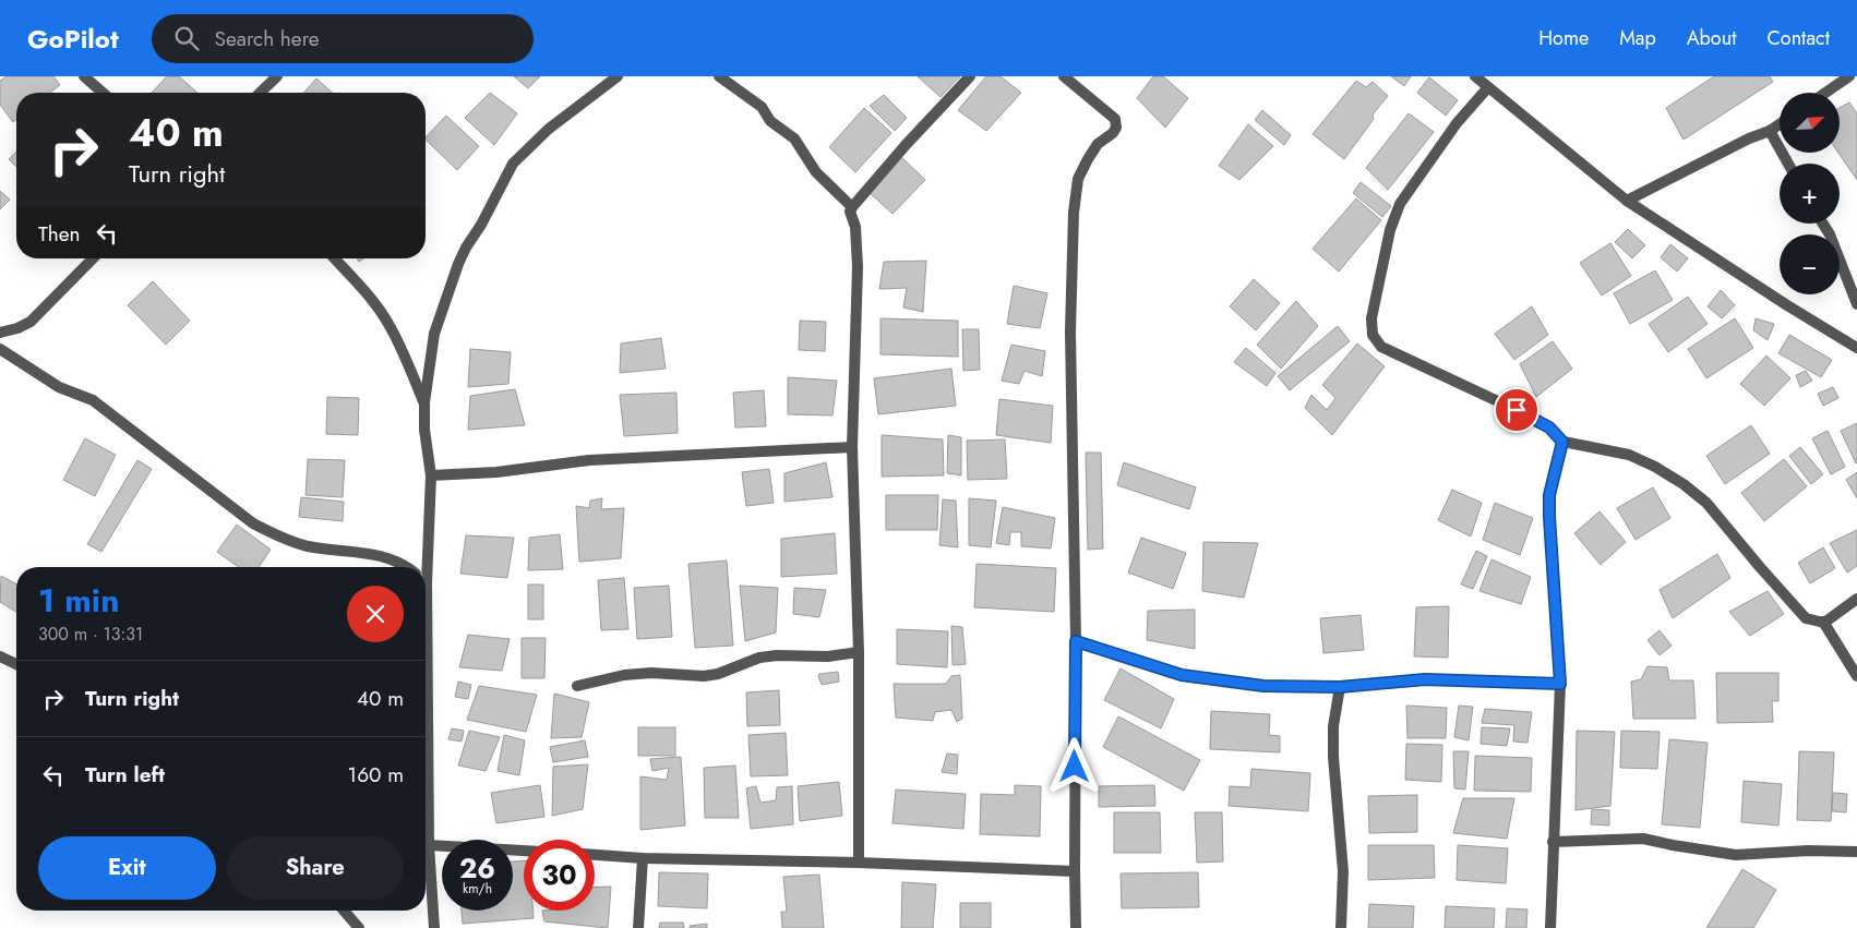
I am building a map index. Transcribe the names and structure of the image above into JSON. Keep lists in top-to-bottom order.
{
  "north": "top right",
  "page": {
    "header": "GoPilot",
    "search": "Search here",
    "nav": [
      "Home",
      "Map",
      "About",
      "Contact"
    ],
    "map_buttons": ["+", "−"],
    "turn": ["40 m", "Turn right"],
    "then": "Then",
    "heading": ["1 min", "300 m · 13:31"],
    "list": [
      {
        "name": "Turn right",
        "value": "40 m"
      },
      {
        "name": "Turn left",
        "value": "160 m"
      }
    ],
    "buttons": ["Exit", "Share"],
    "speed": "26 km/h",
    "limit": "30"
  }
}
